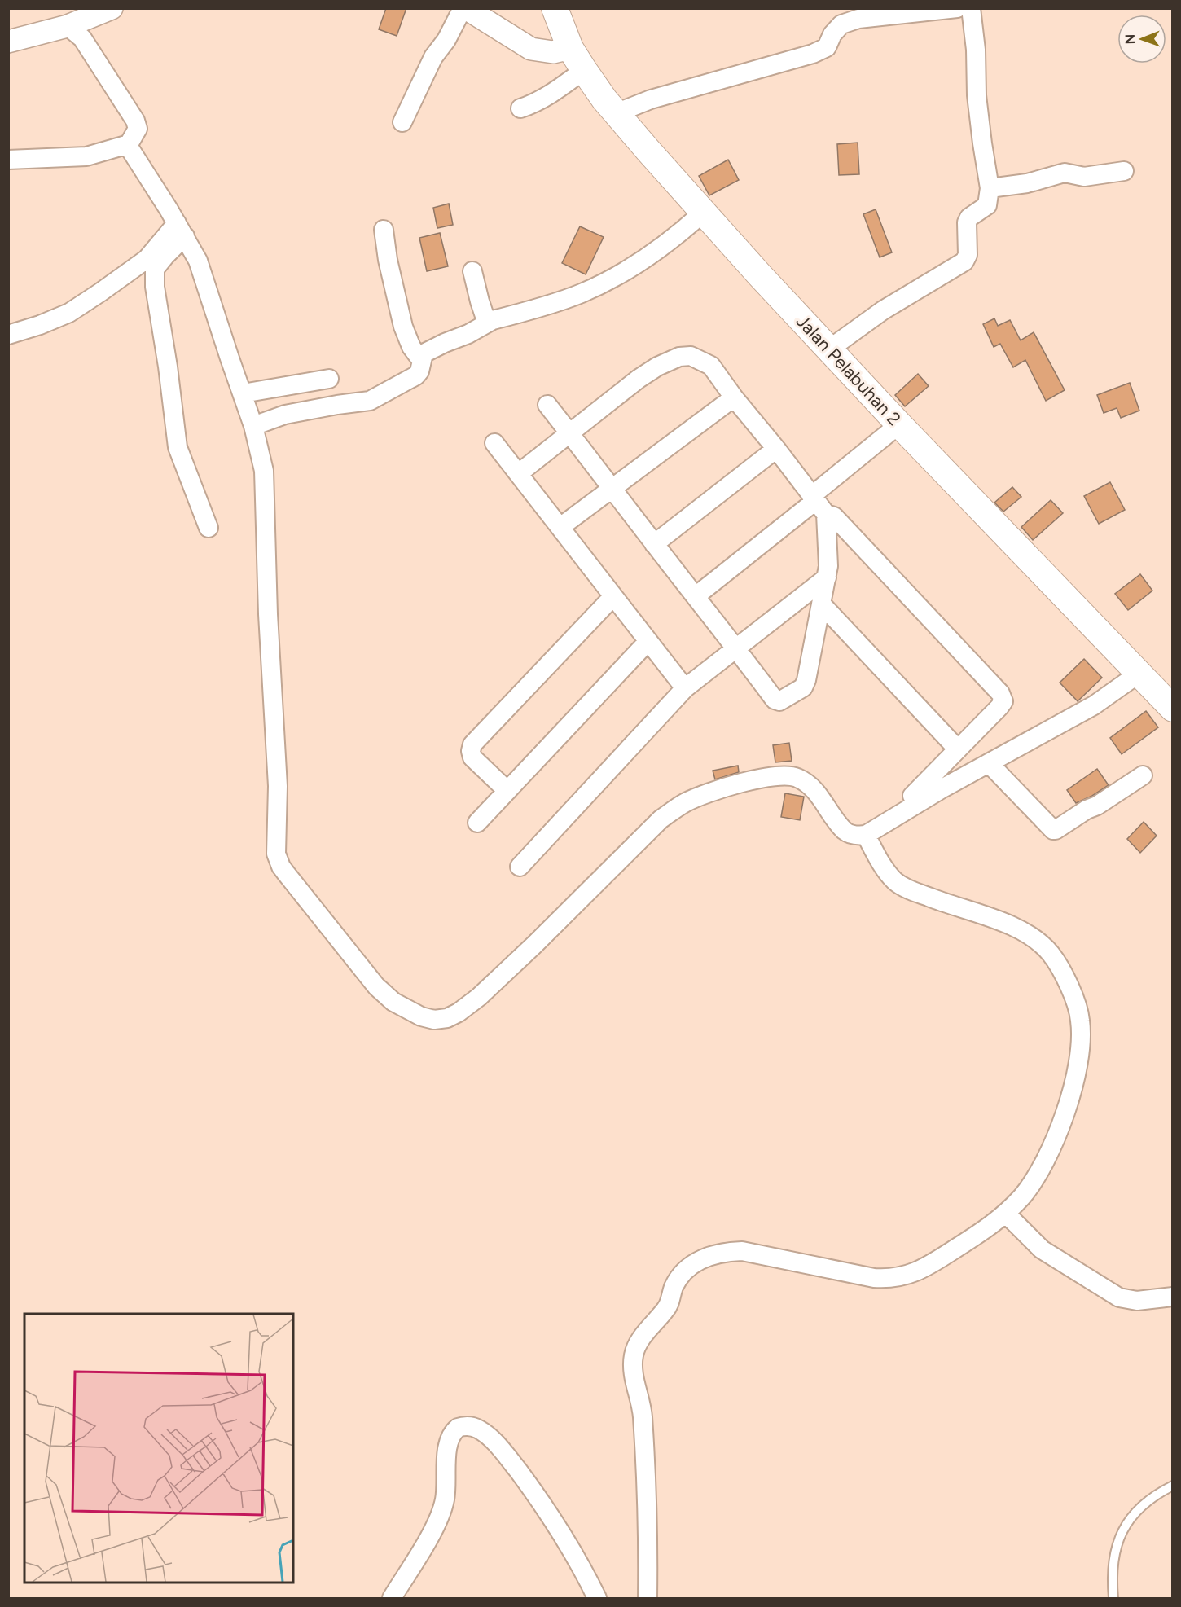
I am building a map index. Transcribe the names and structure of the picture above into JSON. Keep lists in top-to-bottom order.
{
  "streets": {
    "main road": ["Jalan Pelabuhan 2"]
  },
  "north": "left"
}
